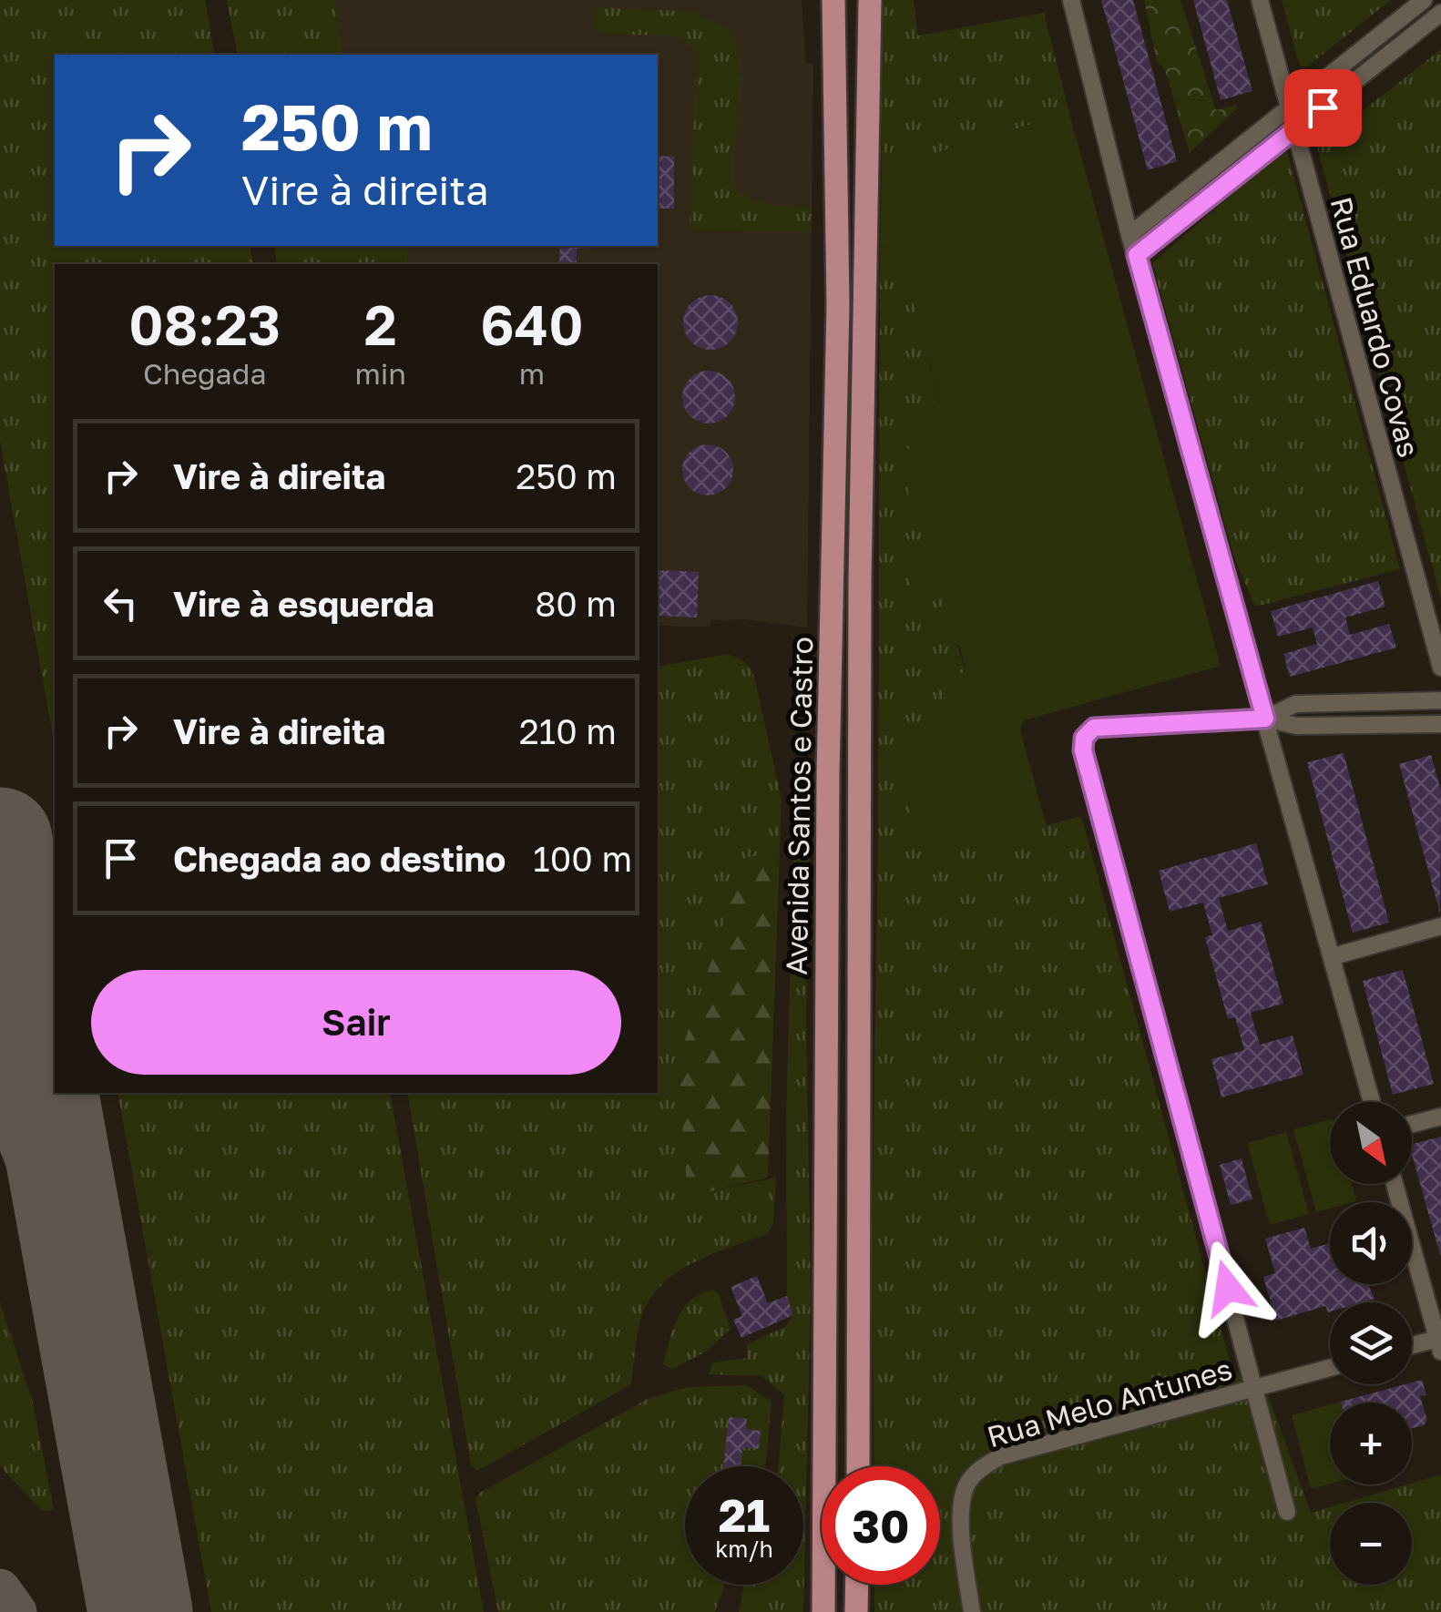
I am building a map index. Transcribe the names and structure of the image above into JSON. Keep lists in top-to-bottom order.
{
  "streets": {
    "main road": ["Avenida Santos e Castro"],
    "street": ["Rua Eduardo Covas", "Rua Melo Antunes"]
  },
  "north": "bottom right",
  "page": {
    "turn": ["250 m", "Vire à direita"],
    "eta": [
      "08:23",
      "Chegada",
      "2",
      "min",
      "640",
      "m"
    ],
    "list": [
      {
        "name": "Vire à direita",
        "value": "250 m"
      },
      {
        "name": "Vire à esquerda",
        "value": "80 m"
      },
      {
        "name": "Vire à direita",
        "value": "210 m"
      },
      {
        "name": "Chegada ao destino",
        "value": "100 m"
      }
    ],
    "buttons": "Sair",
    "map_buttons": ["+", "−"],
    "speed": "21 km/h",
    "limit": "30"
  }
}
